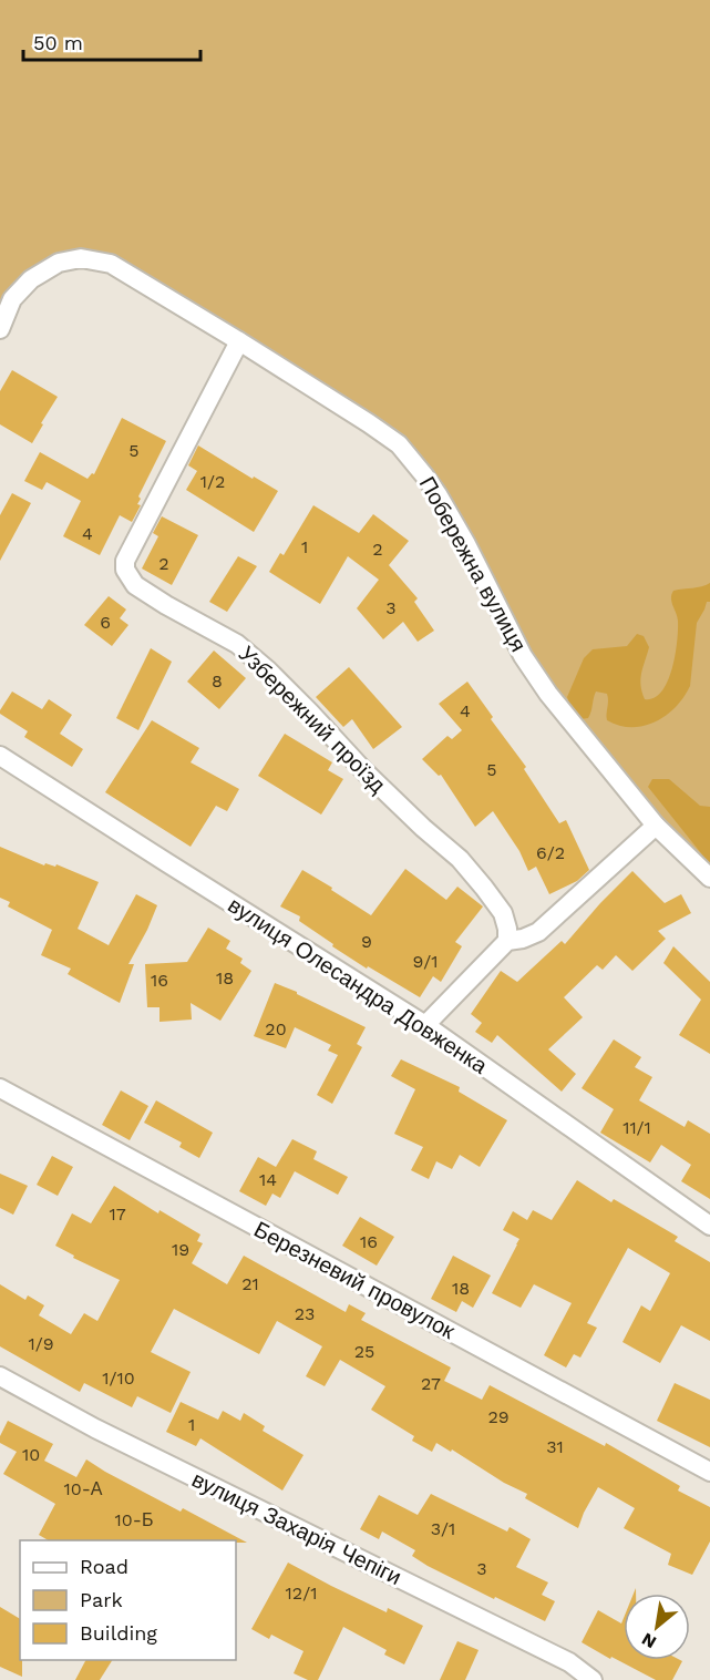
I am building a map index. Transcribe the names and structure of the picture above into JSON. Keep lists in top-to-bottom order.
{
  "streets": {
    "street": [
      "Побережна вулиця",
      "Узбережний проїзд",
      "вулиця Олесандра Довженка",
      "Березневий провулок",
      "вулиця Захарія Чепіги"
    ]
  },
  "crossings": [
    ["Побережна вулиця", "Узбережний проїзд"]
  ],
  "house_numbers": [
    "5",
    "1/2",
    "4",
    "1",
    "2",
    "2",
    "3",
    "6",
    "8",
    "4",
    "5",
    "6/2",
    "9",
    "9/1",
    "18",
    "16",
    "20",
    "11/1",
    "14",
    "17",
    "16",
    "19",
    "21",
    "18",
    "23",
    "1/9",
    "25",
    "1/10",
    "27",
    "29",
    "1",
    "31",
    "10",
    "10-А",
    "10-Б",
    "3/1",
    "3",
    "12/1"
  ],
  "legend": ["Road", "Park", "Building"],
  "scale_bar": "50 m",
  "north": "bottom left"
}
